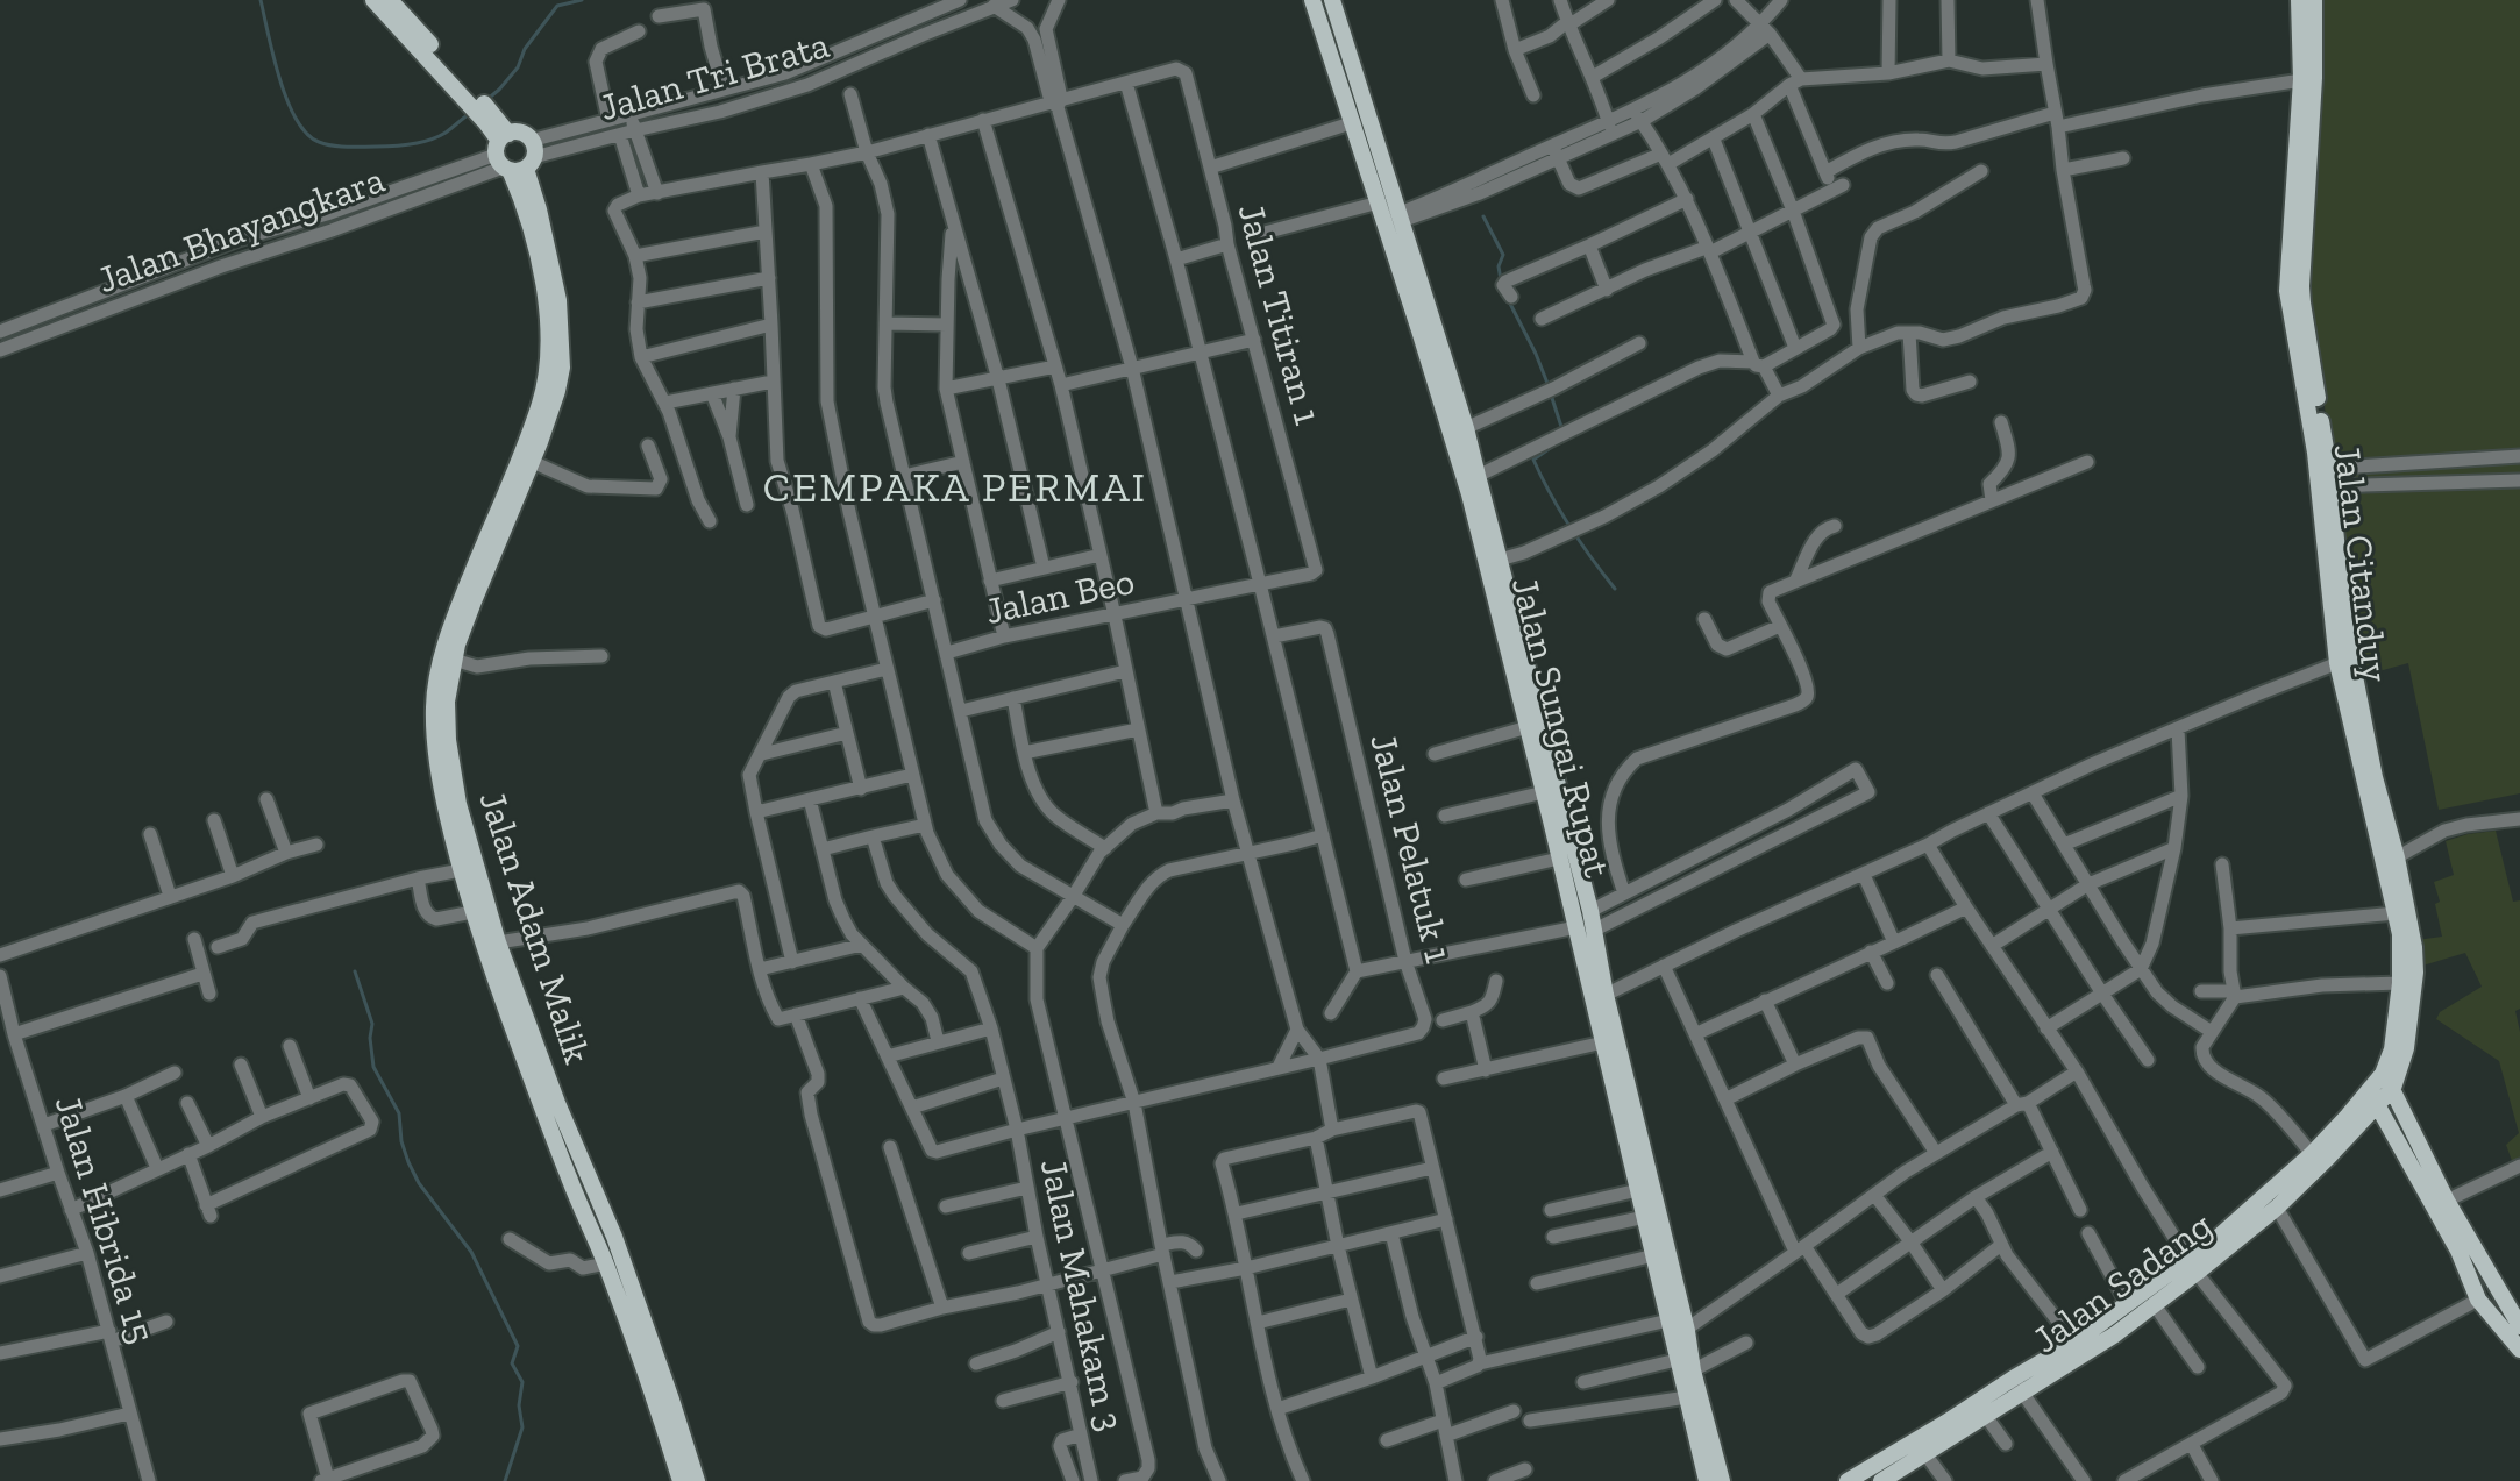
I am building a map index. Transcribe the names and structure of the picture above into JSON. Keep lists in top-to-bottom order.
{
  "streets": {
    "main road": [
      "Jalan Citanduy",
      "Jalan Sungai Rupat",
      "Jalan Adam Malik",
      "Jalan Sadang"
    ],
    "street": [
      "Jalan Tri Brata",
      "Jalan Bhayangkara",
      "Jalan Titiran 1",
      "Jalan Beo",
      "Jalan Pelatuk 1",
      "Jalan Hibrida 15",
      "Jalan Mahakam 3"
    ]
  },
  "crossings": [
    ["Jalan Tri Brata", "Jalan Bhayangkara"],
    ["Jalan Tri Brata", "Jalan Adam Malik"],
    ["Jalan Bhayangkara", "Jalan Adam Malik"],
    ["Jalan Titiran 1", "Jalan Beo"],
    ["Jalan Citanduy", "Jalan Sadang"],
    ["Jalan Pelatuk 1", "Jalan Mahakam 3"]
  ],
  "districts": ["CEMPAKA PERMAI"]
}
